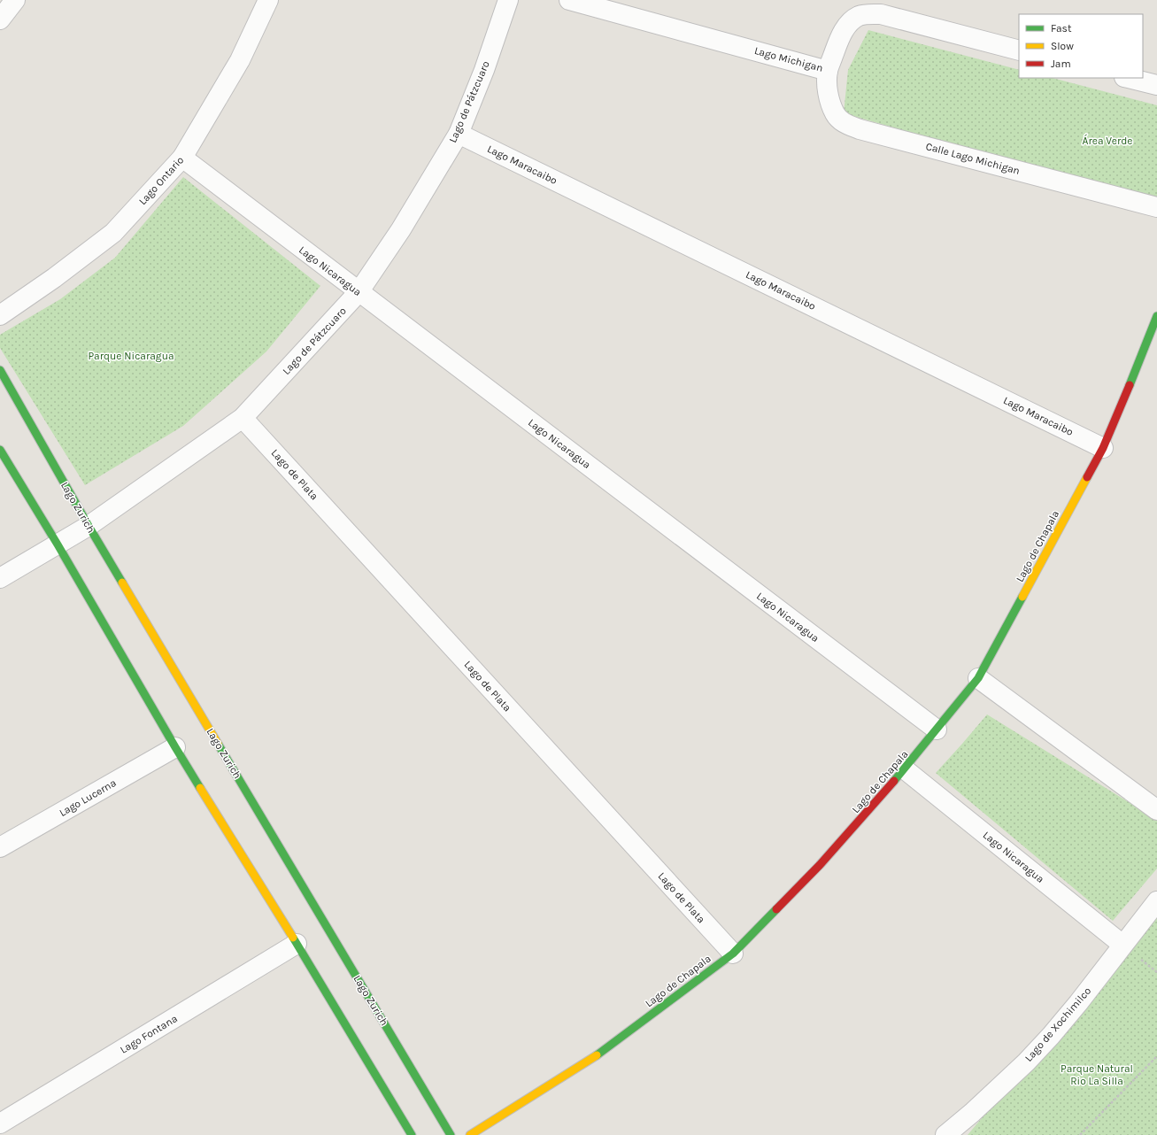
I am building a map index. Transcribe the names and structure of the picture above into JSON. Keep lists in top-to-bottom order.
{
  "streets": {
    "street": [
      "Lago Michigan",
      "Lago de Pátzcuaro",
      "Calle Lago Michigan",
      "Lago Maracaibo",
      "Lago Ontario",
      "Lago Nicaragua",
      "Lago de Plata",
      "Lago Zurich",
      "Lago de Chapala",
      "Lago Lucerna",
      "Lago de Xochimilco",
      "Lago Fontana"
    ]
  },
  "crossings": [
    ["Lago Michigan", "Calle Lago Michigan"],
    ["Lago de Pátzcuaro", "Lago Maracaibo"],
    ["Lago de Pátzcuaro", "Lago Nicaragua"],
    ["Lago de Pátzcuaro", "Lago de Plata"],
    ["Lago de Pátzcuaro", "Lago Zurich"],
    ["Lago Maracaibo", "Lago de Chapala"],
    ["Lago Ontario", "Lago Nicaragua"],
    ["Lago Nicaragua", "Lago de Chapala"],
    ["Lago Nicaragua", "Lago de Xochimilco"],
    ["Lago de Plata", "Lago de Chapala"]
  ],
  "parks": ["Área Verde", "Parque Nicaragua", "Parque Natural Rio La Silla"],
  "legend": ["Fast", "Slow", "Jam"]
}
